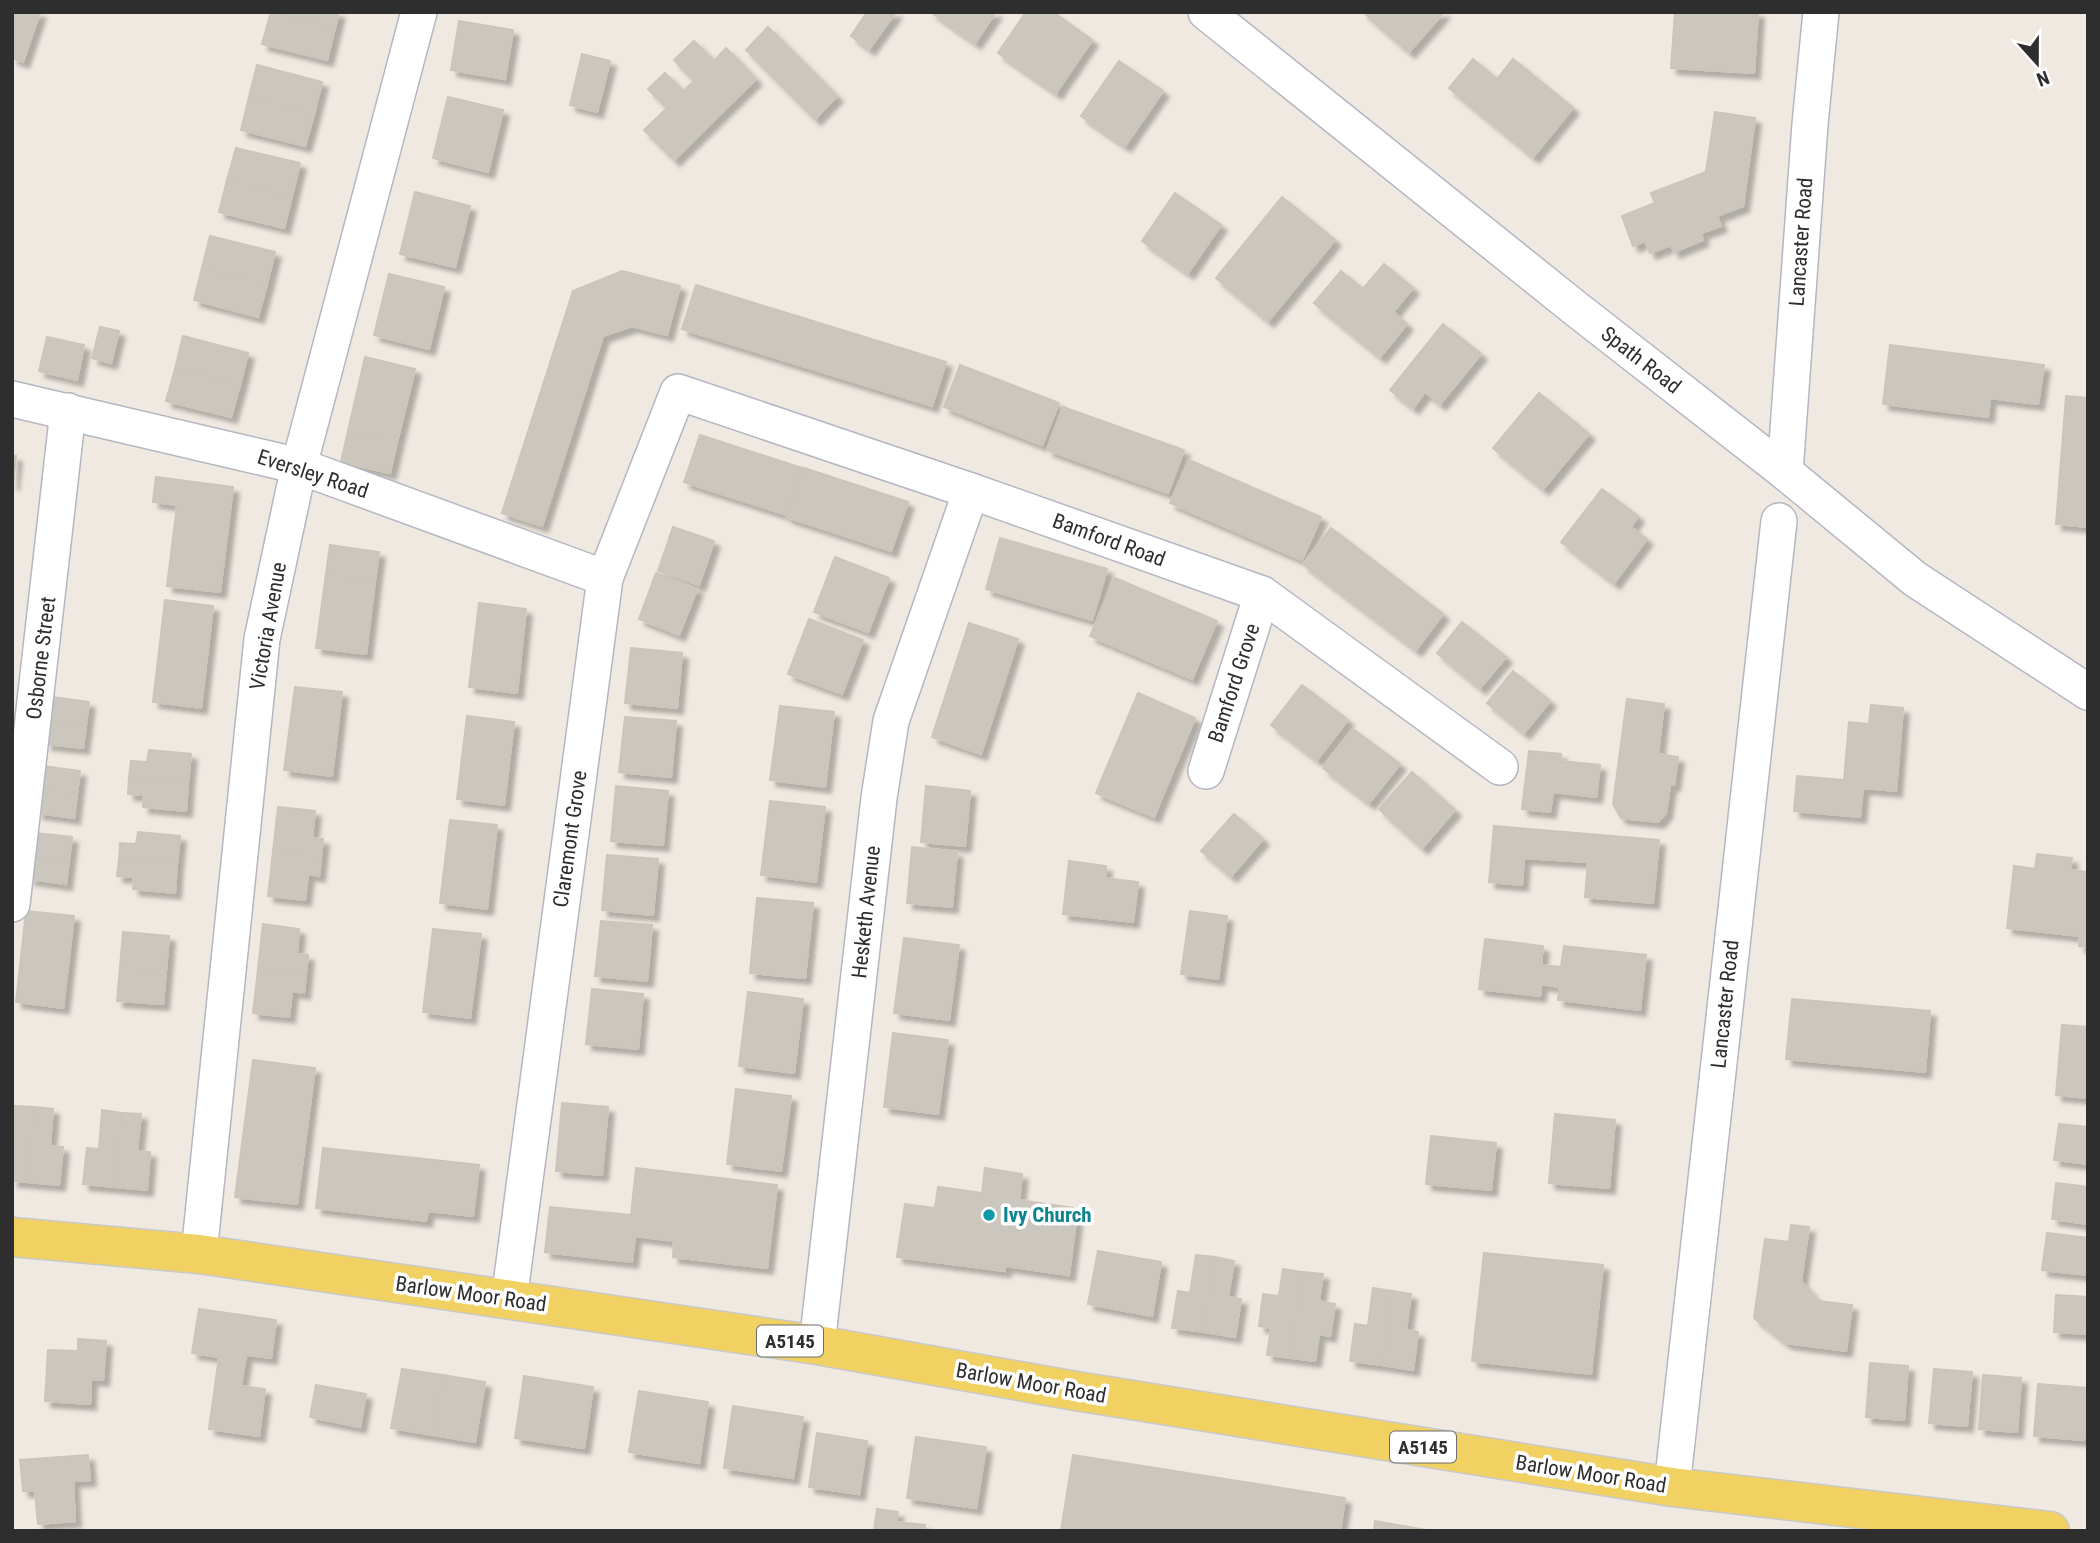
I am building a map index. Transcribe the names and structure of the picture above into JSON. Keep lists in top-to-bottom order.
{
  "streets": {
    "main road": ["Barlow Moor Road", "A5145"],
    "street": [
      "Lancaster Road",
      "Spath Road",
      "Eversley Road",
      "Bamford Road",
      "Victoria Avenue",
      "Osborne Street",
      "Bamford Grove",
      "Claremont Grove",
      "Hesketh Avenue"
    ]
  },
  "crossings": [
    ["Lancaster Road", "Spath Road"],
    ["Lancaster Road", "Barlow Moor Road"],
    ["Eversley Road", "Victoria Avenue"],
    ["Eversley Road", "Osborne Street"],
    ["Eversley Road", "Claremont Grove"],
    ["Bamford Road", "Bamford Grove"],
    ["Bamford Road", "Claremont Grove"],
    ["Bamford Road", "Hesketh Avenue"],
    ["Victoria Avenue", "Barlow Moor Road"],
    ["Claremont Grove", "Barlow Moor Road"],
    ["Hesketh Avenue", "Barlow Moor Road"]
  ],
  "places": ["Ivy Church"],
  "north": "bottom"
}
